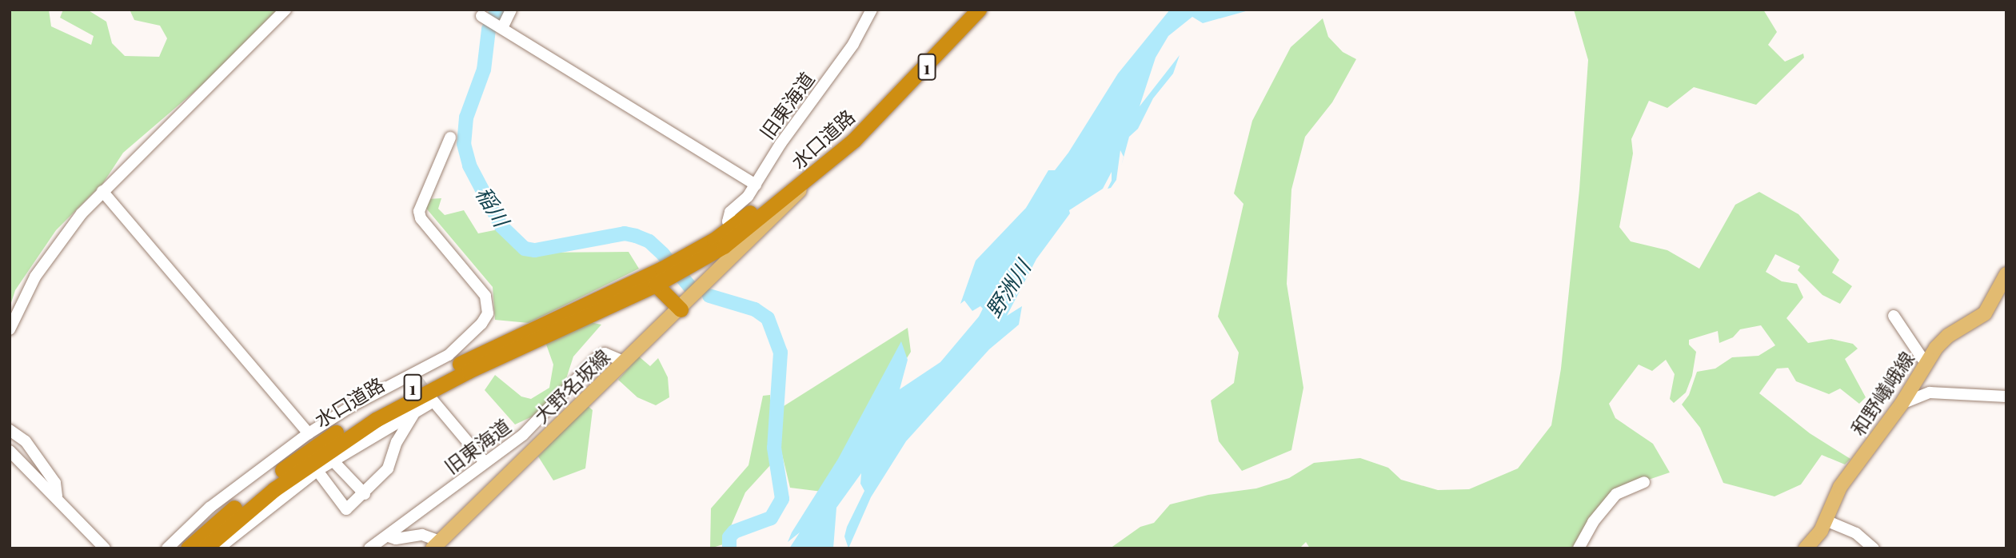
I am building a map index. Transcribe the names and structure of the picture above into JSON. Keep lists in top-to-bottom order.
{
  "streets": {
    "highway": ["1", "水口道路"],
    "main road": ["大野名坂線", "和野嶬峨線"],
    "street": ["旧東海道"]
  },
  "crossings": [
    ["1", "水口道路"],
    ["旧東海道", "水口道路"],
    ["旧東海道", "大野名坂線"],
    ["水口道路", "大野名坂線"]
  ],
  "water": ["稲川", "野洲川"]
}
